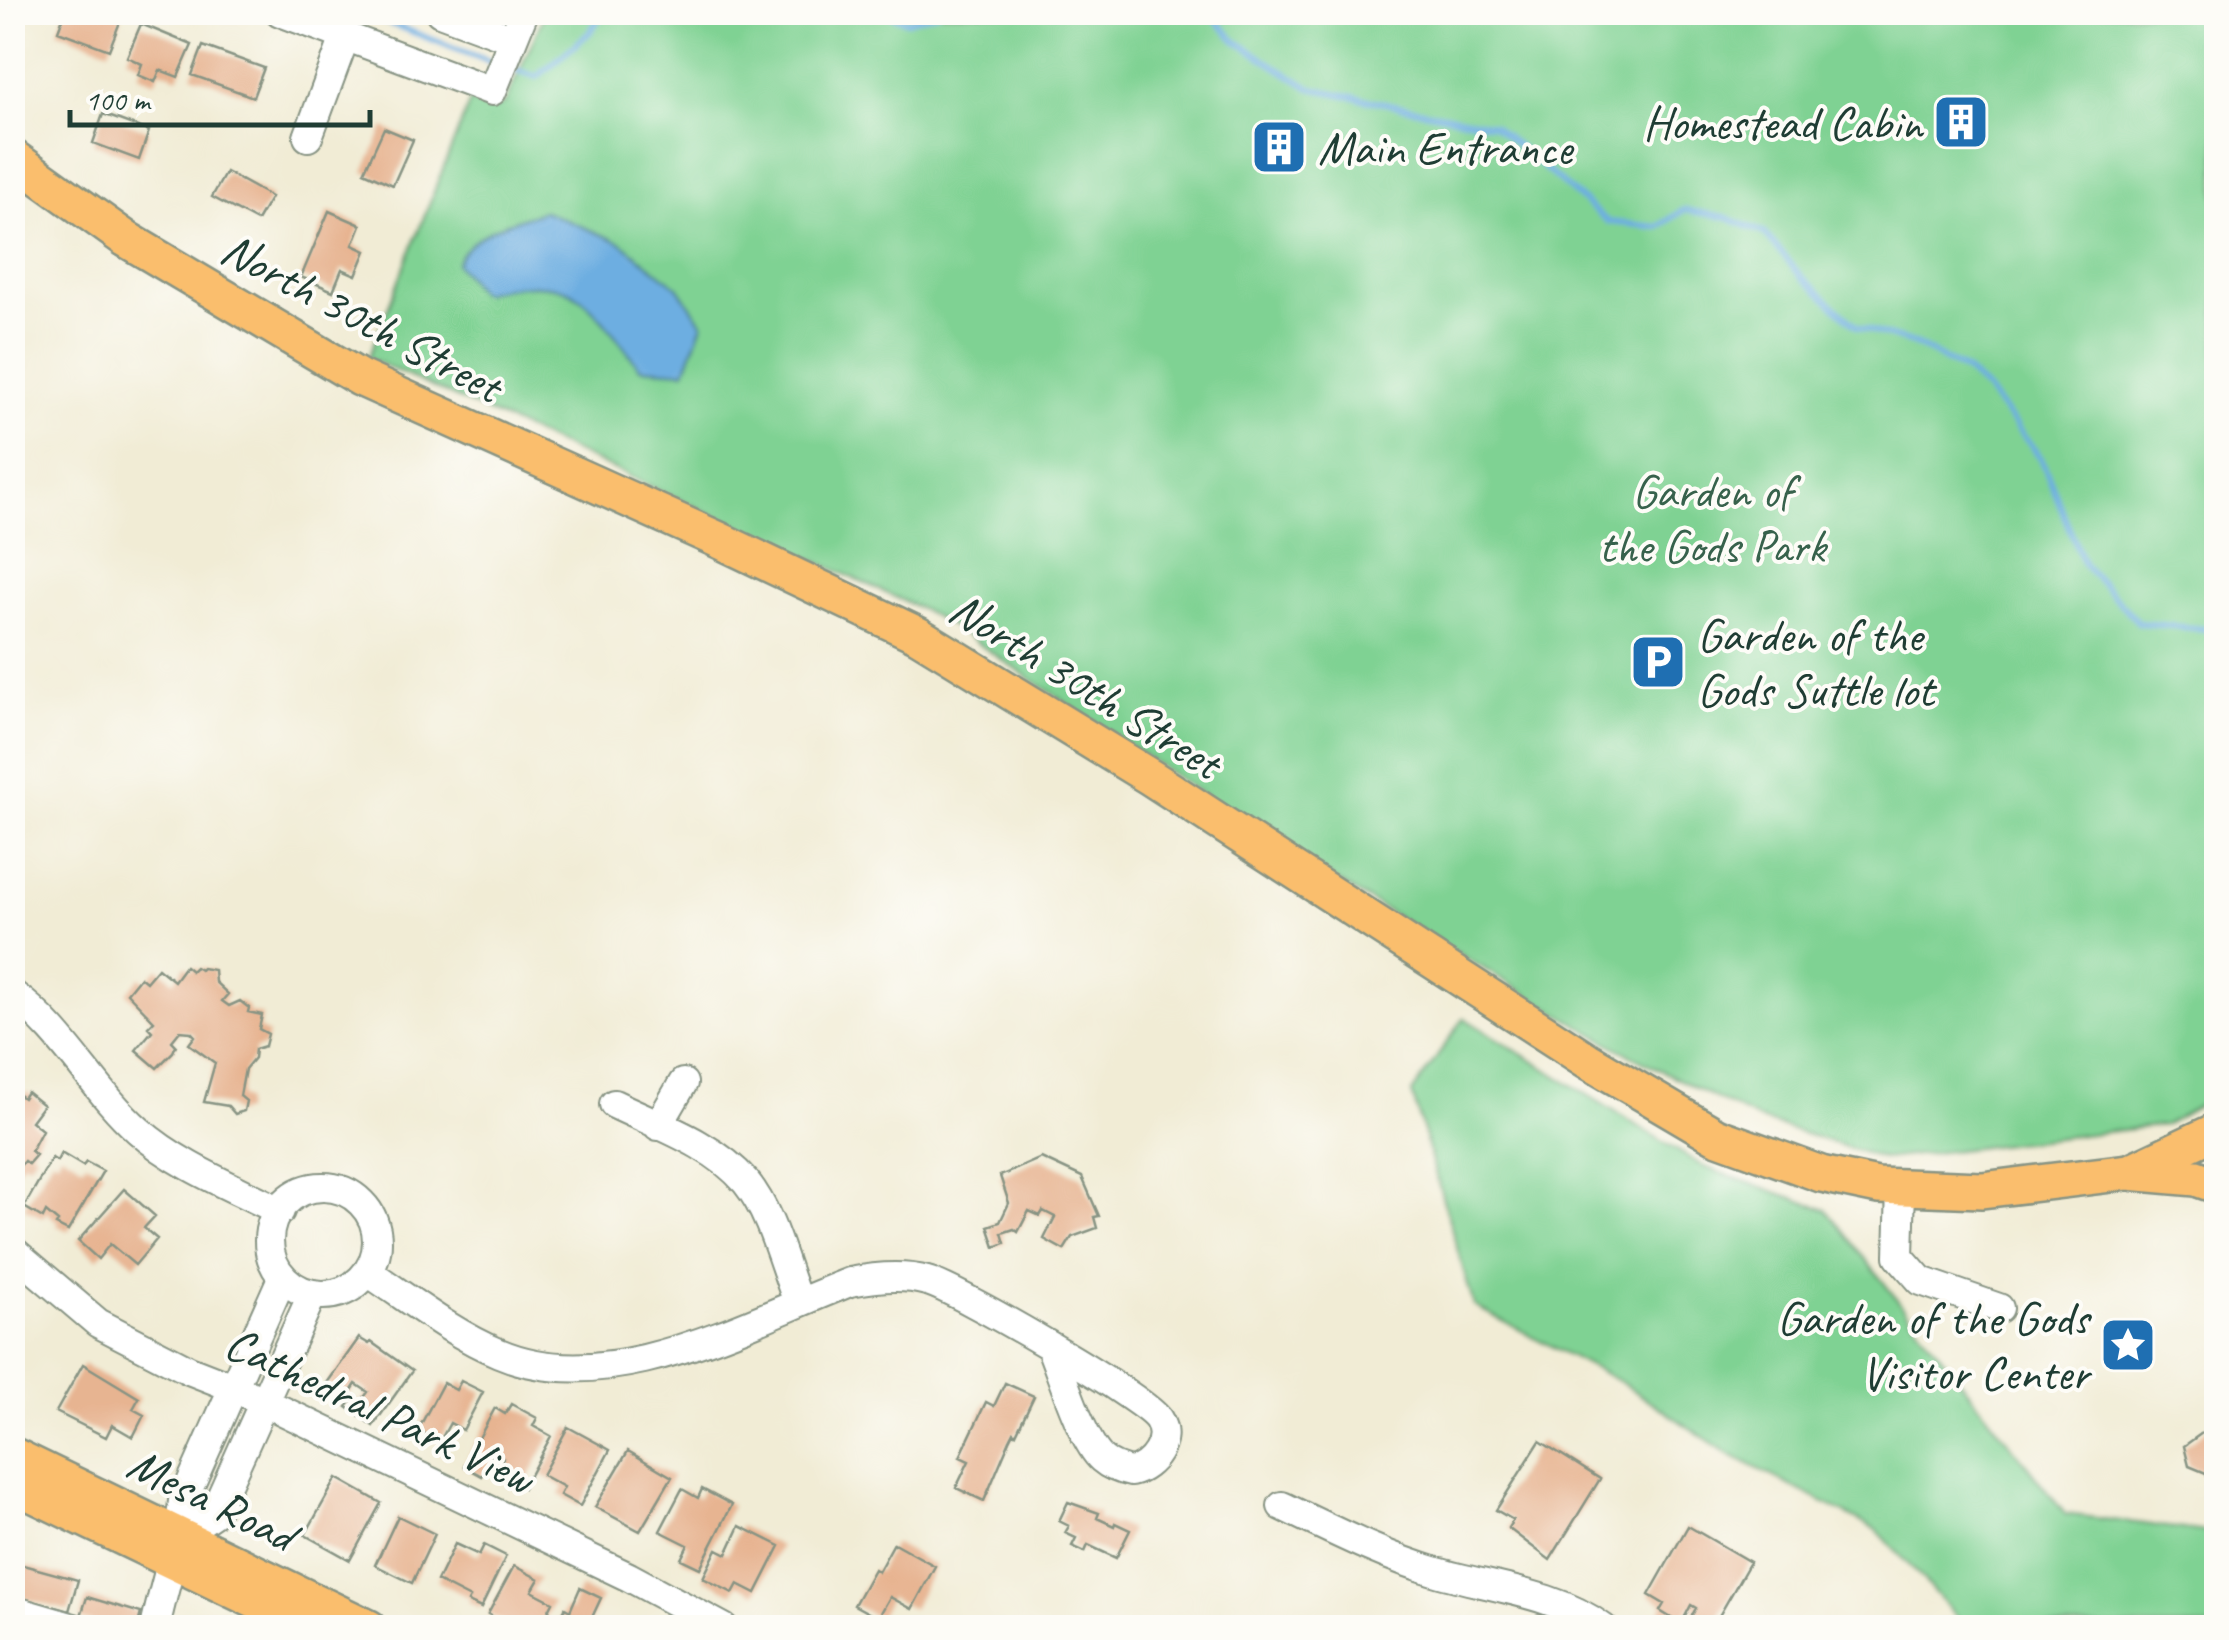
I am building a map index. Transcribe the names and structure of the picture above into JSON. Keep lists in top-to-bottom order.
{
  "streets": {
    "main road": ["North 30th Street", "Mesa Road"],
    "street": ["Cathedral Park View"]
  },
  "parks": ["Garden of the Gods Park"],
  "places": {
    "building": ["Homestead Cabin", "Main Entrance"],
    "parking": ["Garden of the Gods Suttle lot"],
    "place": ["Garden of the Gods Visitor Center"]
  },
  "scale_bar": "100 m"
}
